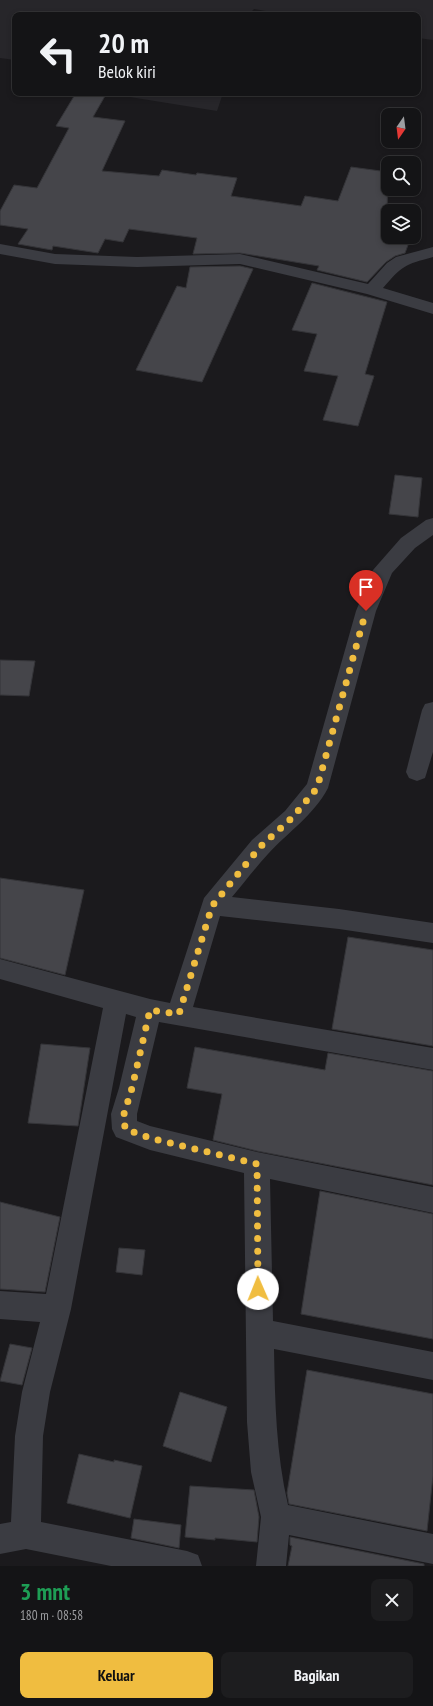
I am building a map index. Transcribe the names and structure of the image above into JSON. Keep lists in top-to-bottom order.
{
  "north": "bottom",
  "page": {
    "turn": ["20 m", "Belok kiri"],
    "heading": ["3 mnt", "180 m · 08:58"],
    "buttons": ["Keluar", "Bagikan"]
  }
}
